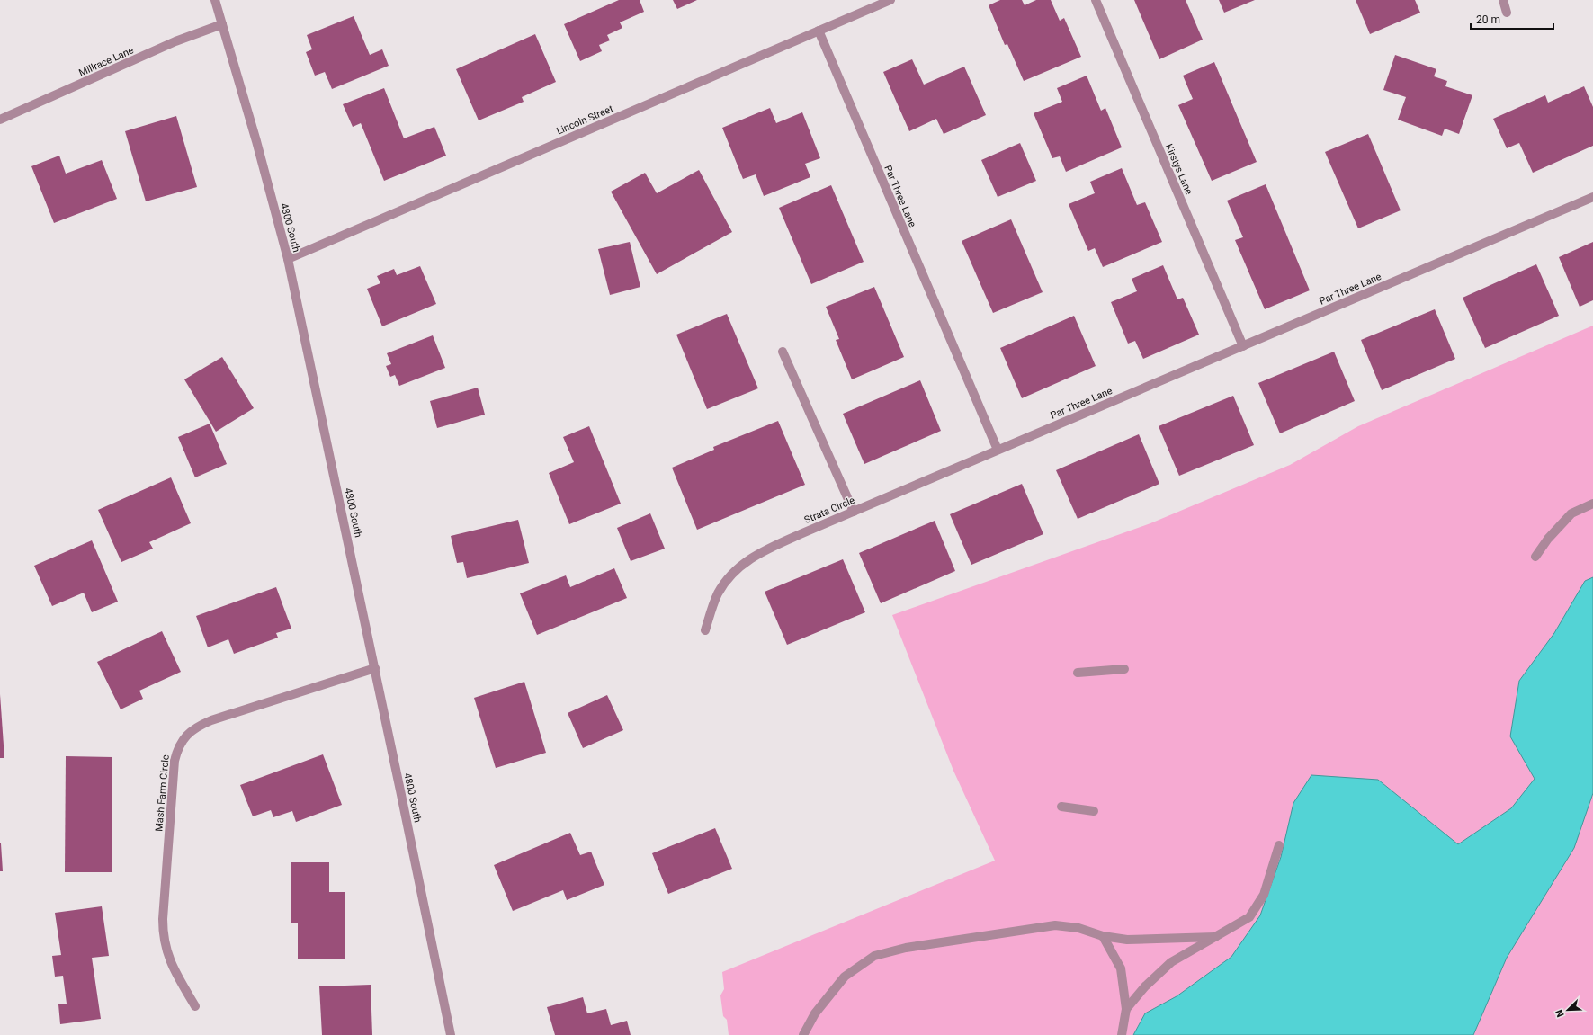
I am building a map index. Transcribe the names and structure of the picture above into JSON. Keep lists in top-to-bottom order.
{
  "streets": {
    "street": [
      "Millrace Lane",
      "Lincoln Street",
      "Kirstys Lane",
      "Par Three Lane",
      "4800 South",
      "Strata Circle",
      "Mash Farm Circle"
    ]
  },
  "crossings": [
    ["Millrace Lane", "4800 South"],
    ["Lincoln Street", "Par Three Lane"],
    ["Lincoln Street", "4800 South"],
    ["Kirstys Lane", "Par Three Lane"],
    ["Par Three Lane", "Strata Circle"],
    ["4800 South", "Mash Farm Circle"]
  ],
  "scale_bar": "20 m",
  "north": "bottom left"
}
